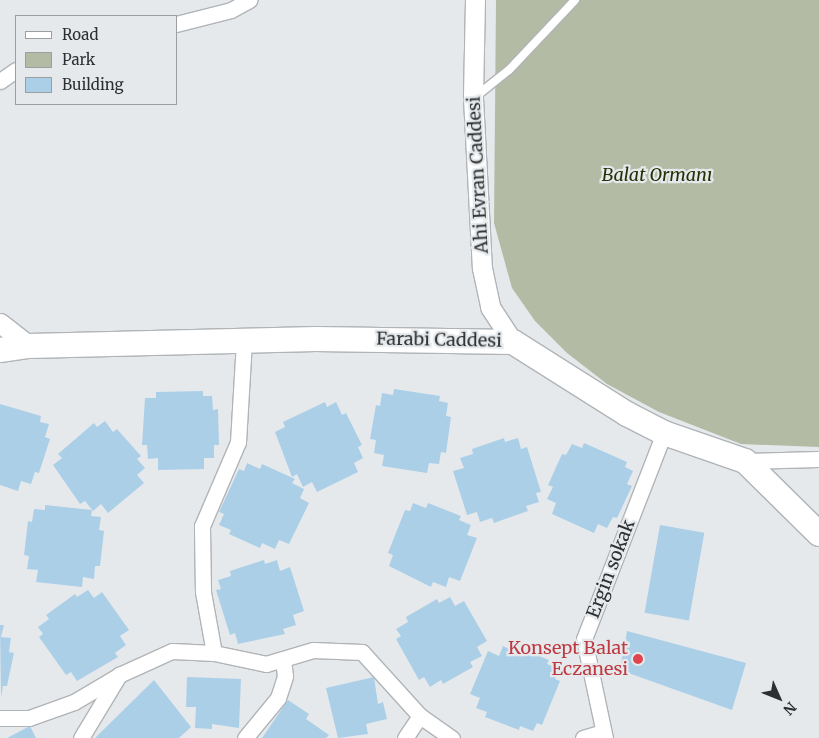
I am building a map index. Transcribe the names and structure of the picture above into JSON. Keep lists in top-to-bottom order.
{
  "streets": {
    "main road": ["Farabi Caddesi"],
    "street": ["Ahi Evran Caddesi", "Ergin sokak"]
  },
  "crossings": [
    ["Ahi Evran Caddesi", "Farabi Caddesi"],
    ["Farabi Caddesi", "Ergin sokak"]
  ],
  "parks": ["Balat Ormanı"],
  "places": ["Konsept Balat Eczanesi"],
  "legend": ["Road", "Park", "Building"],
  "north": "bottom right"
}
